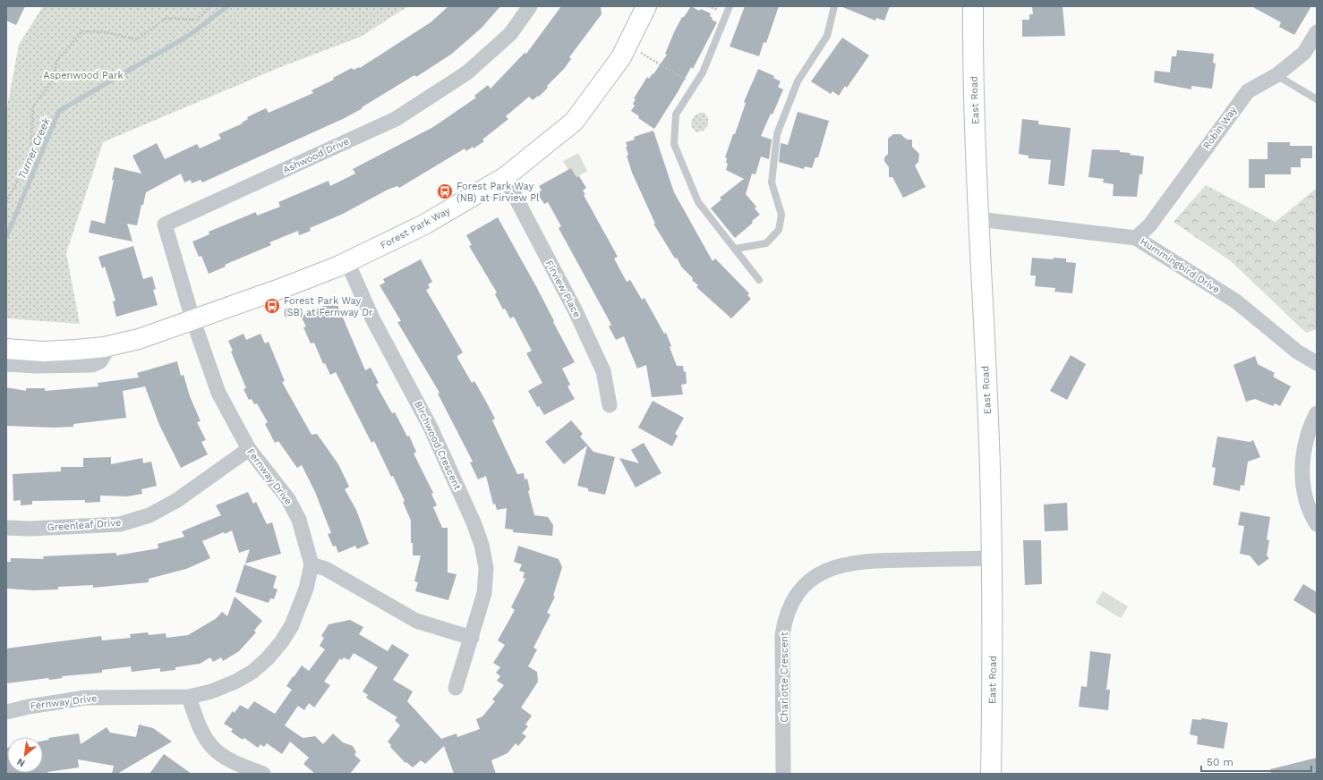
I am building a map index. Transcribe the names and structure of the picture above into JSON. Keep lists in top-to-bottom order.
{
  "streets": {
    "main road": ["East Road", "Forest Park Way"],
    "street": [
      "Robin Way",
      "Ashwood Drive",
      "Hummingbird Drive",
      "Firview Place",
      "Birchwood Crescent",
      "Fernway Drive",
      "Greenleaf Drive",
      "Charlotte Crescent"
    ]
  },
  "crossings": [
    ["East Road", "Hummingbird Drive"],
    ["East Road", "Charlotte Crescent"],
    ["Robin Way", "Hummingbird Drive"],
    ["Ashwood Drive", "Forest Park Way"],
    ["Ashwood Drive", "Fernway Drive"],
    ["Forest Park Way", "Firview Place"],
    ["Forest Park Way", "Birchwood Crescent"],
    ["Forest Park Way", "Fernway Drive"],
    ["Fernway Drive", "Greenleaf Drive"]
  ],
  "water": ["Turner Creek"],
  "parks": ["Aspenwood Park"],
  "places": {
    "bus stop": ["Forest Park Way (NB) at Firview Pl", "Forest Park Way (SB) at Fernway Dr"]
  },
  "scale_bar": "50 m",
  "north": "bottom left"
}
